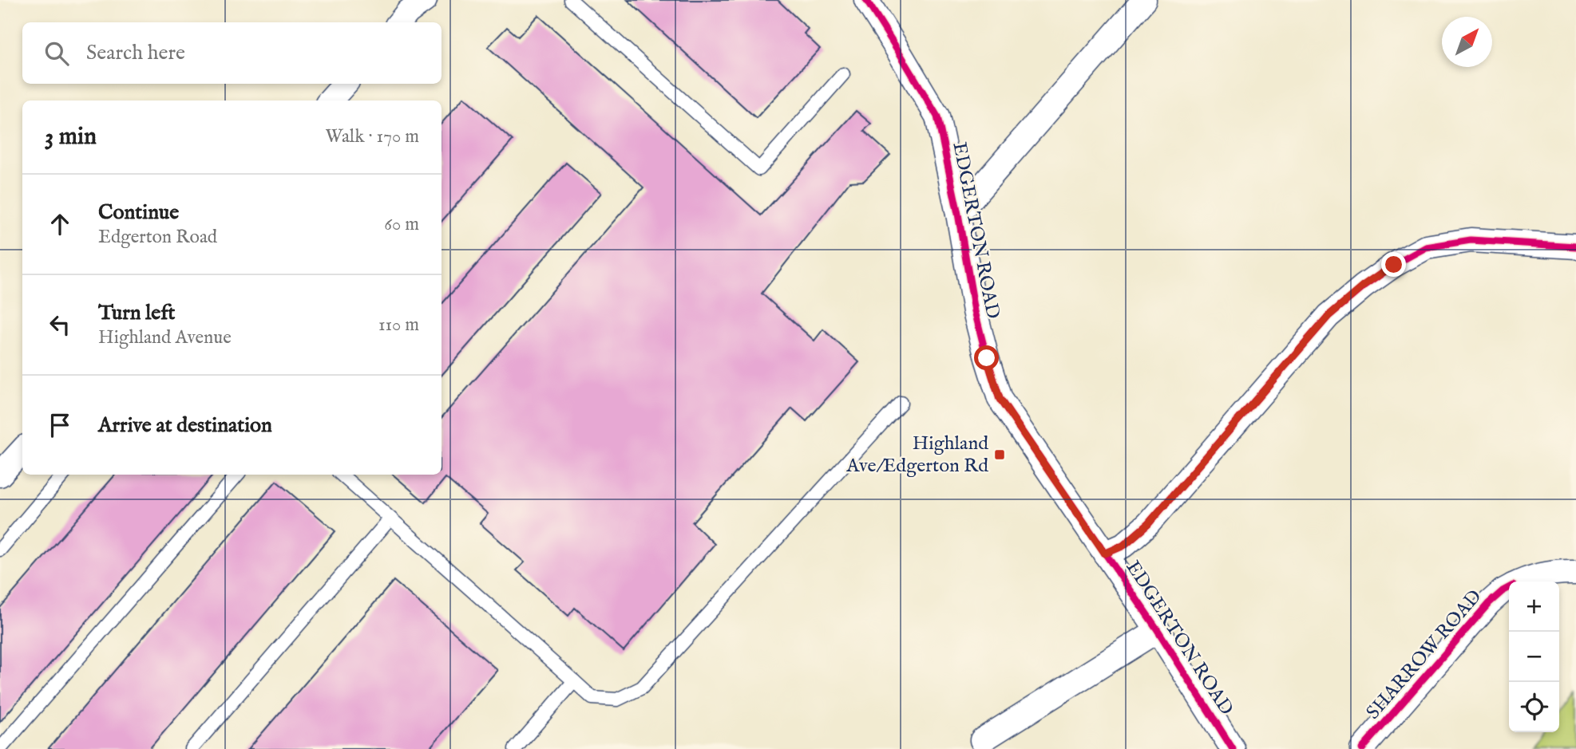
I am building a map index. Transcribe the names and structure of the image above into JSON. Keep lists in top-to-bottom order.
{
  "streets": {
    "street": ["EDGERTON ROAD", "SHARROW ROAD"]
  },
  "places": {
    "transit": ["Highland Ave/Edgerton Rd"]
  },
  "north": "top right",
  "page": {
    "search": "Search here",
    "heading": ["3 min", "Walk · 170 m"],
    "list": [
      ["Continue", "Edgerton Road", "60 m"],
      ["Turn left", "Highland Avenue", "110 m"],
      "Arrive at destination"
    ],
    "map_buttons": ["+", "−"]
  }
}
